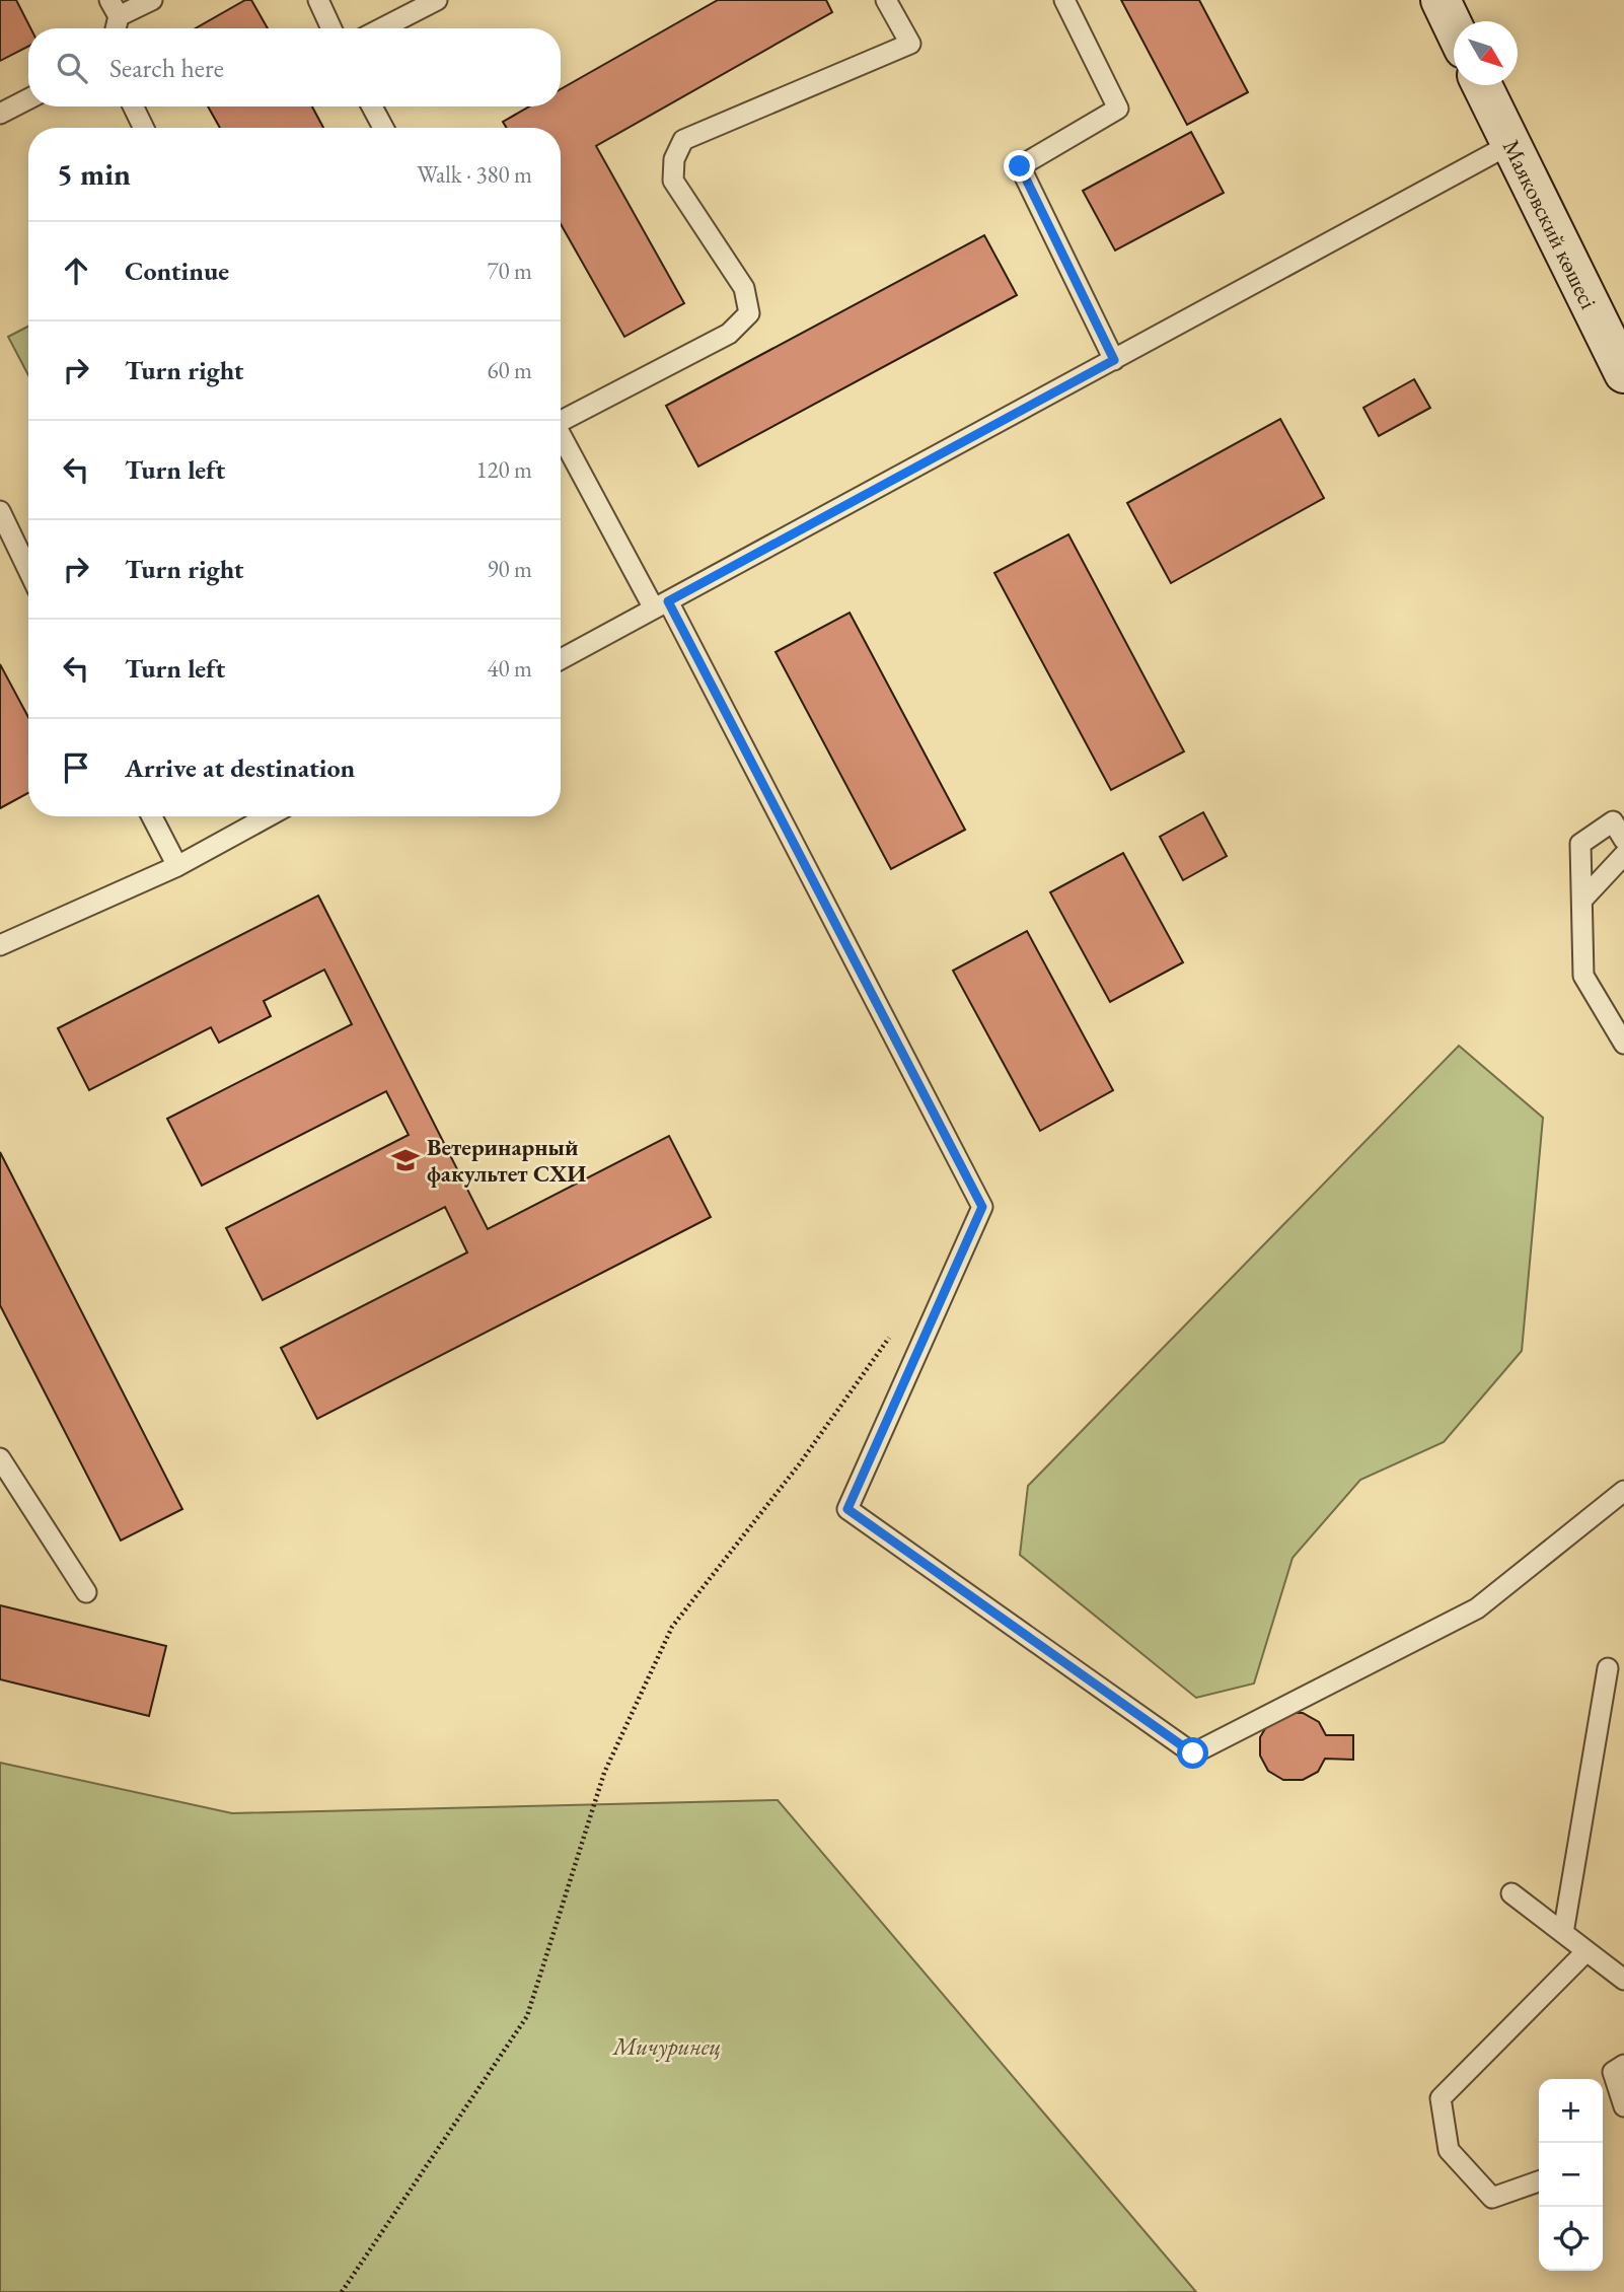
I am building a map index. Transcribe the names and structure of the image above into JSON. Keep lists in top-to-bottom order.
{
  "streets": {
    "main road": ["Маяковский көшесі"]
  },
  "parks": ["Мичуринец"],
  "places": {
    "school or university": ["Ветеринарный факультет СХИ"]
  },
  "north": "bottom right",
  "page": {
    "search": "Search here",
    "heading": ["5 min", "Walk · 380 m"],
    "list": [
      ["Continue", "70 m"],
      ["Turn right", "60 m"],
      ["Turn left", "120 m"],
      ["Turn right", "90 m"],
      ["Turn left", "40 m"],
      "Arrive at destination"
    ],
    "map_buttons": ["+", "−"]
  }
}
